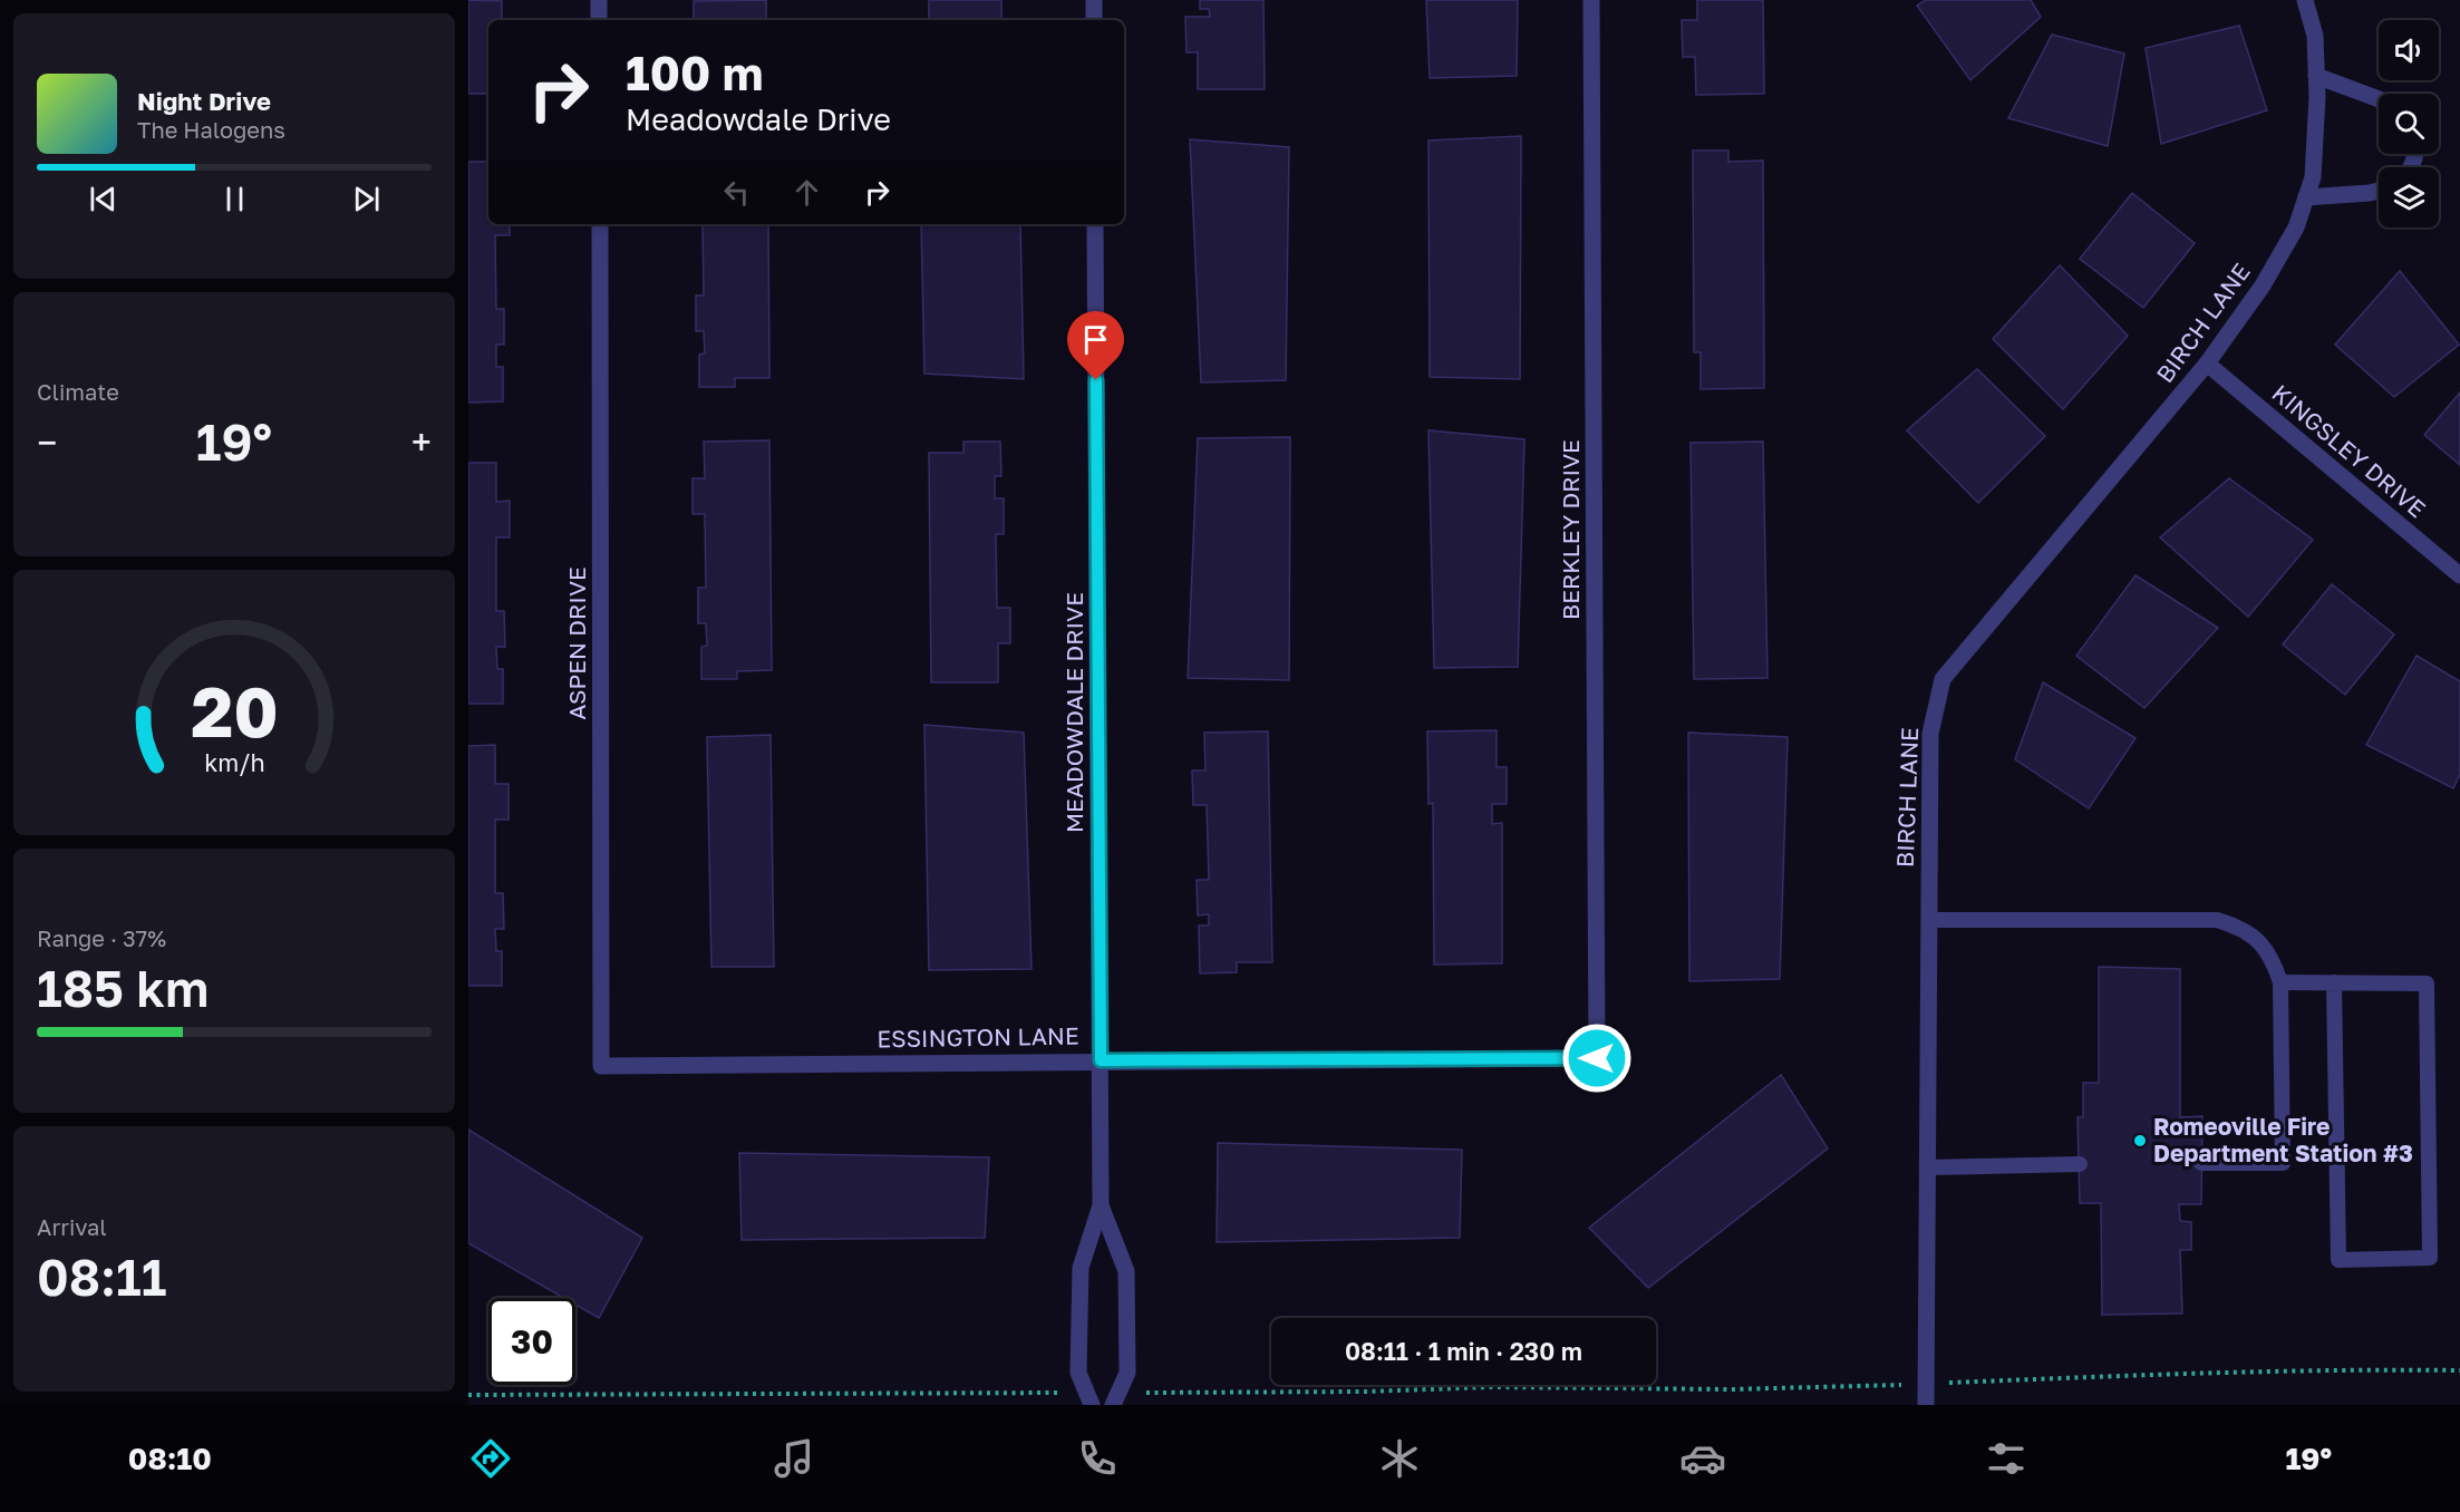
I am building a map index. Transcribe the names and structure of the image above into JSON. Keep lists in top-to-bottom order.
{
  "streets": {
    "street": [
      "BIRCH LANE",
      "KINGSLEY DRIVE",
      "BERKLEY DRIVE",
      "ASPEN DRIVE",
      "MEADOWDALE DRIVE",
      "ESSINGTON LANE"
    ]
  },
  "crossings": [
    ["BIRCH LANE", "KINGSLEY DRIVE"],
    ["BERKLEY DRIVE", "ESSINGTON LANE"],
    ["ASPEN DRIVE", "ESSINGTON LANE"],
    ["MEADOWDALE DRIVE", "ESSINGTON LANE"]
  ],
  "places": ["Romeoville Fire Department Station #3"],
  "page": {
    "turn": ["100 m", "Meadowdale Drive"],
    "song": ["Night Drive", "The Halogens"],
    "tile": [
      "Climate",
      ["Range · 37%", "185 km"],
      ["Arrival", "08:11"]
    ],
    "heat": ["−", "19°", "+"],
    "limit": "30",
    "trip": "08:11 · 1 min · 230 m",
    "tabs": ["08:10", "19°"],
    "gauge": ["20", "km/h"]
  }
}
